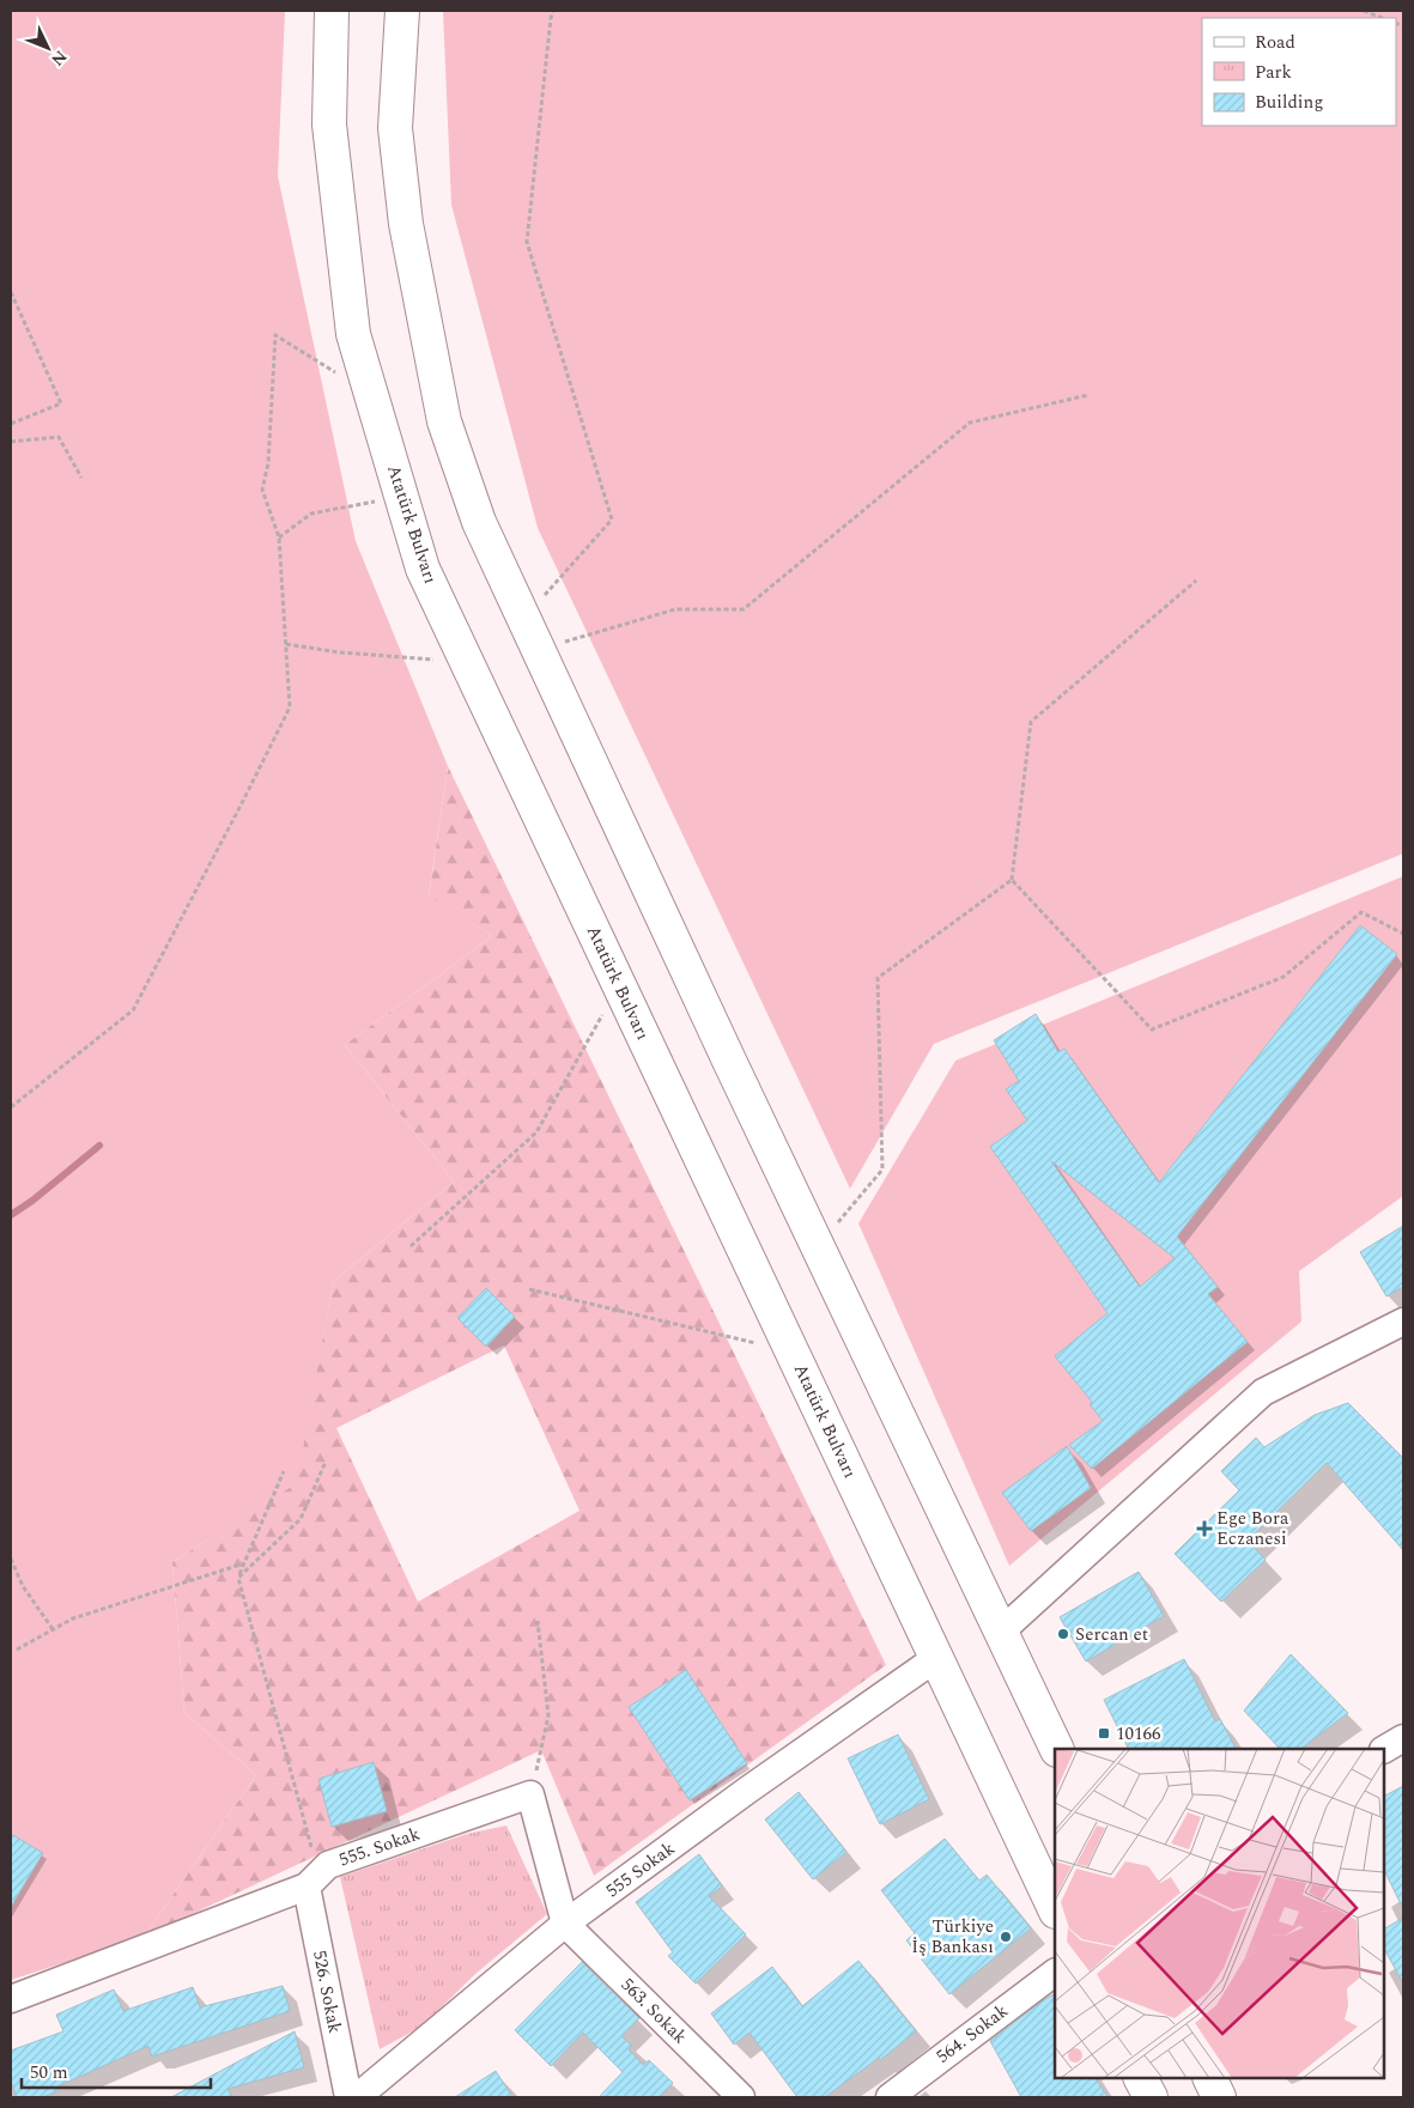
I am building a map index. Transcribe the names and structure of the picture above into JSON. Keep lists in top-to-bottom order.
{
  "streets": {
    "main road": ["Atatürk Bulvarı"],
    "street": [
      "555. Sokak",
      "555 Sokak",
      "526. Sokak",
      "563. Sokak",
      "564. Sokak"
    ]
  },
  "crossings": [
    ["Atatürk Bulvarı", "555 Sokak"],
    ["555. Sokak", "526. Sokak"],
    ["555 Sokak", "563. Sokak"]
  ],
  "places": {
    "health": ["Ege Bora Eczanesi"],
    "other": ["Sercan et", "Türkiye İş Bankası"],
    "transit": ["10166"]
  },
  "legend": ["Road", "Park", "Building"],
  "scale_bar": "50 m",
  "north": "bottom right"
}
